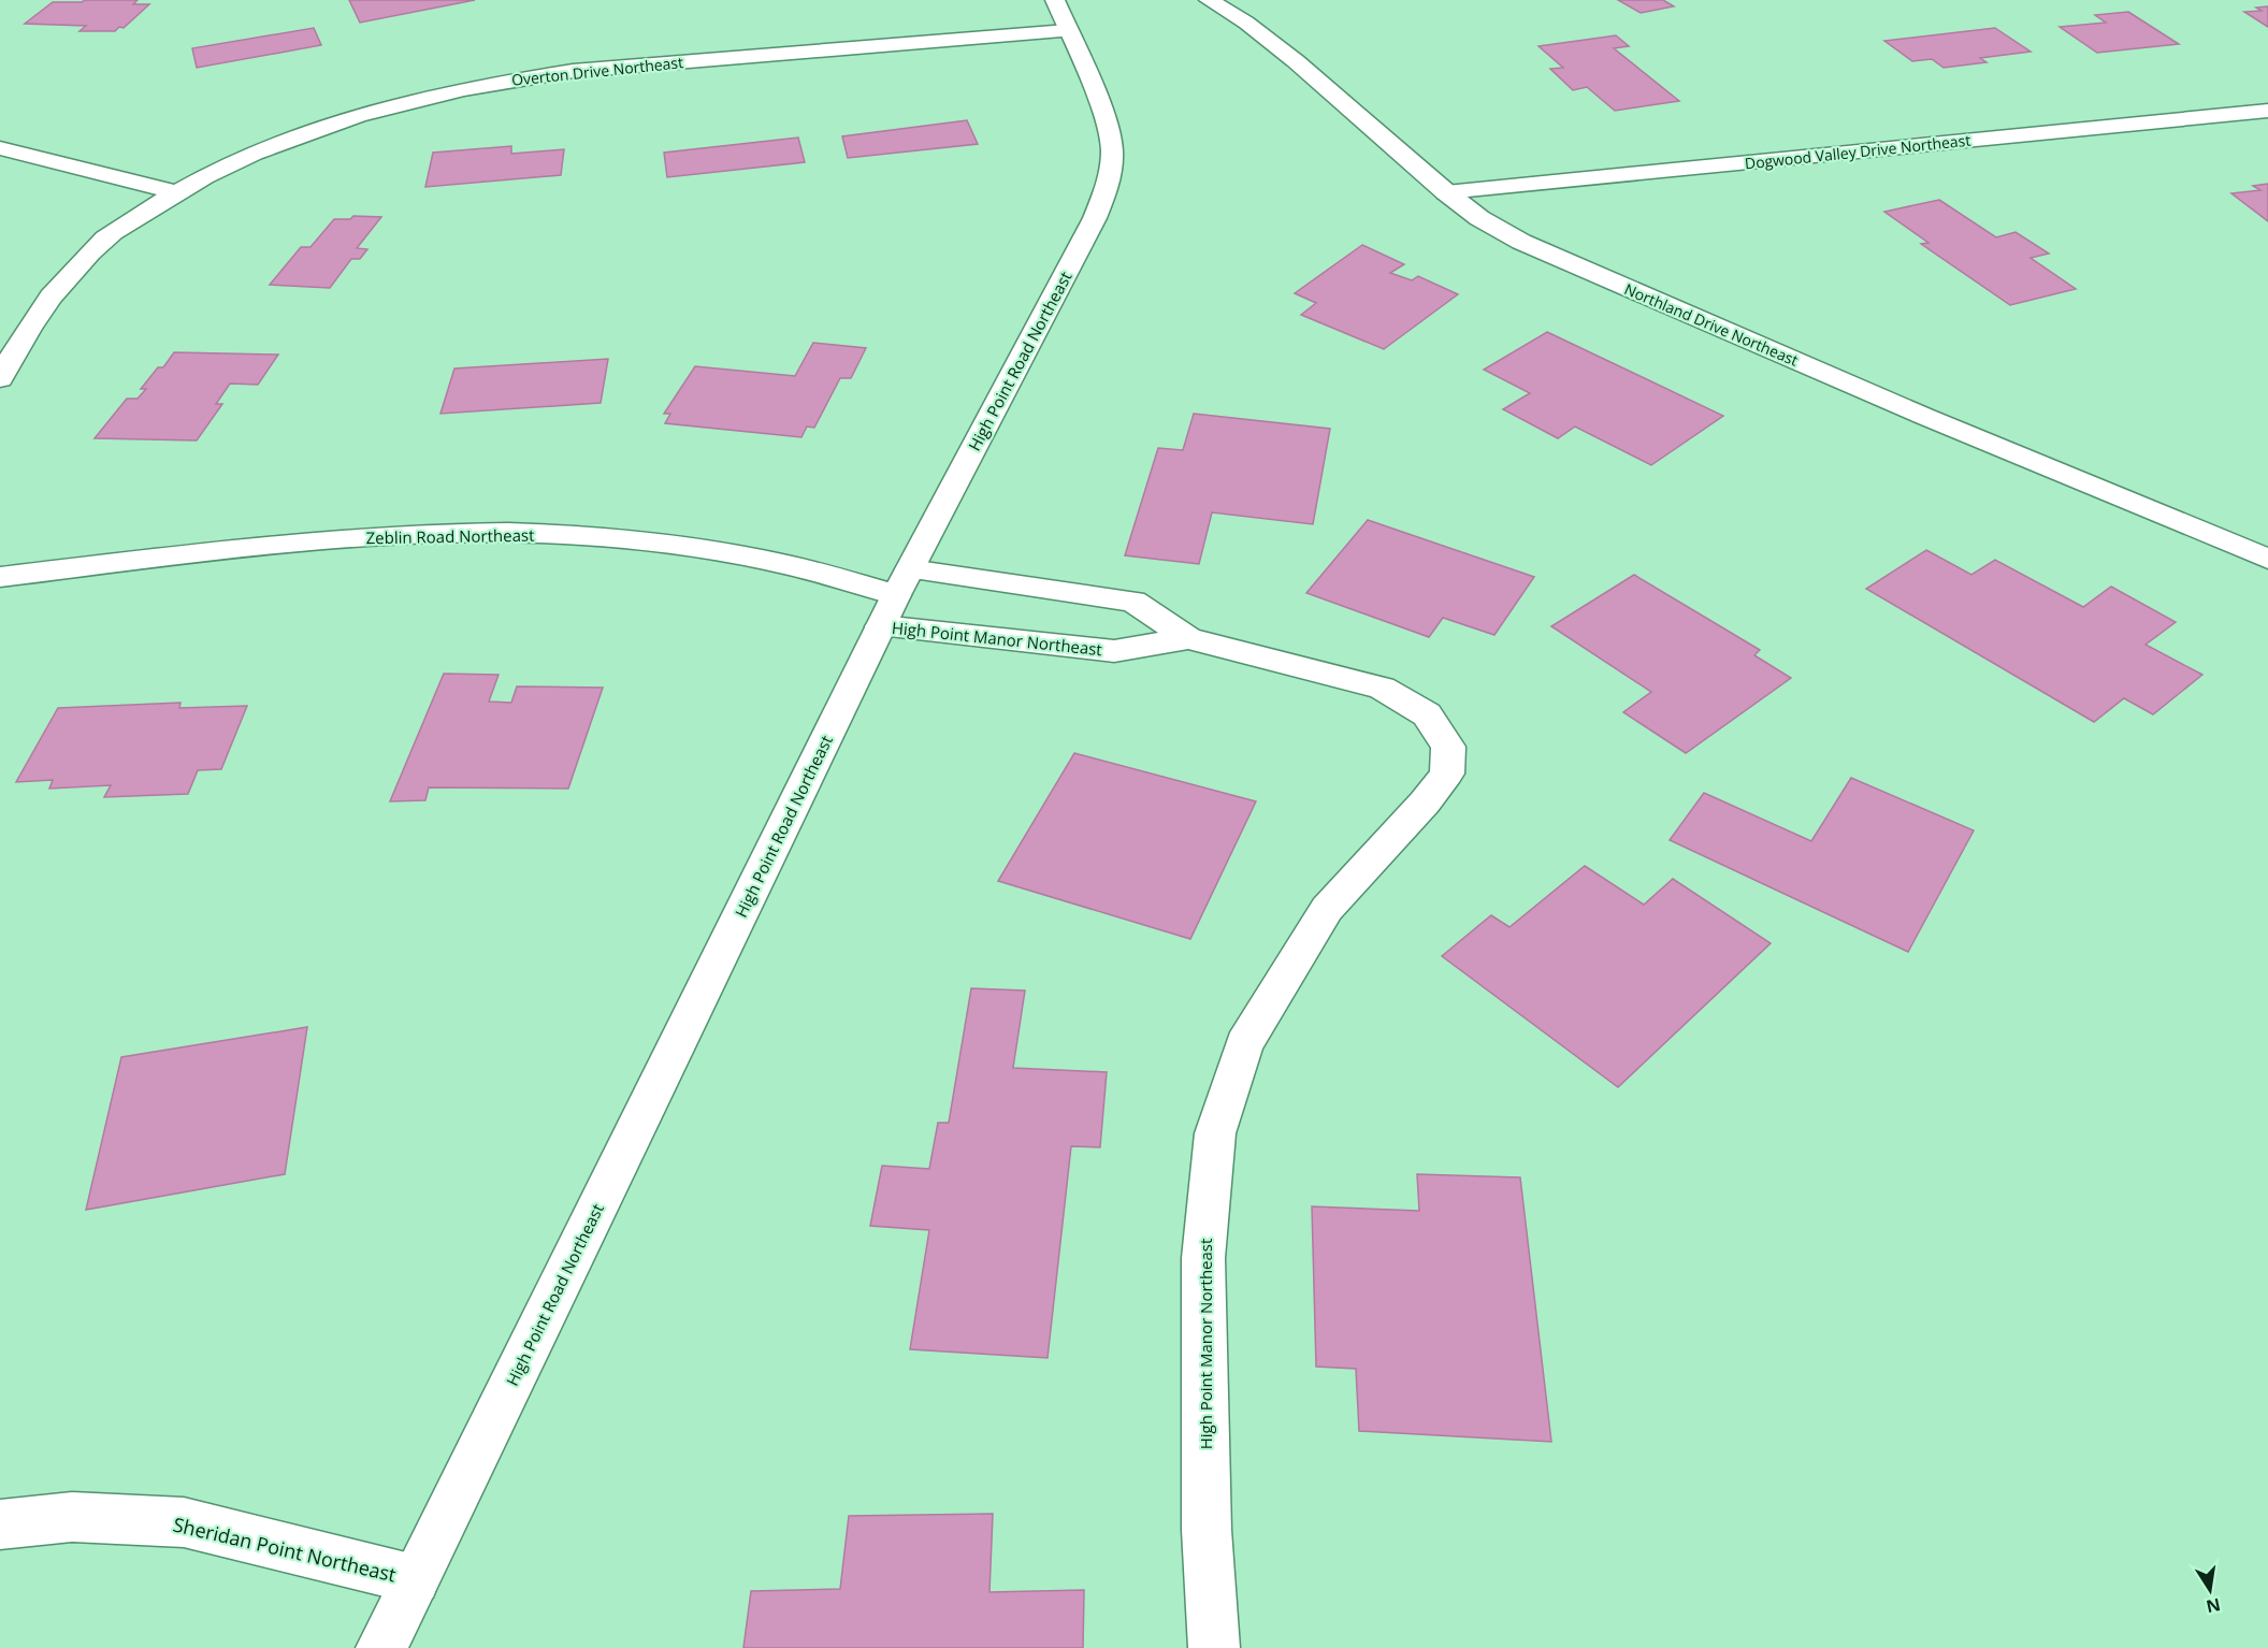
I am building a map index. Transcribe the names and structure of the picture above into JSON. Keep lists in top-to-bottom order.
{
  "streets": {
    "street": [
      "Overton Drive Northeast",
      "Dogwood Valley Drive Northeast",
      "Northland Drive Northeast",
      "High Point Road Northeast",
      "Zeblin Road Northeast",
      "High Point Manor Northeast",
      "Sheridan Point Northeast"
    ]
  },
  "crossings": [
    ["Overton Drive Northeast", "High Point Road Northeast"],
    ["Dogwood Valley Drive Northeast", "Northland Drive Northeast"],
    ["High Point Road Northeast", "Zeblin Road Northeast"],
    ["High Point Road Northeast", "High Point Manor Northeast"],
    ["High Point Road Northeast", "Sheridan Point Northeast"],
    ["Zeblin Road Northeast", "High Point Manor Northeast"]
  ],
  "north": "bottom"
}
